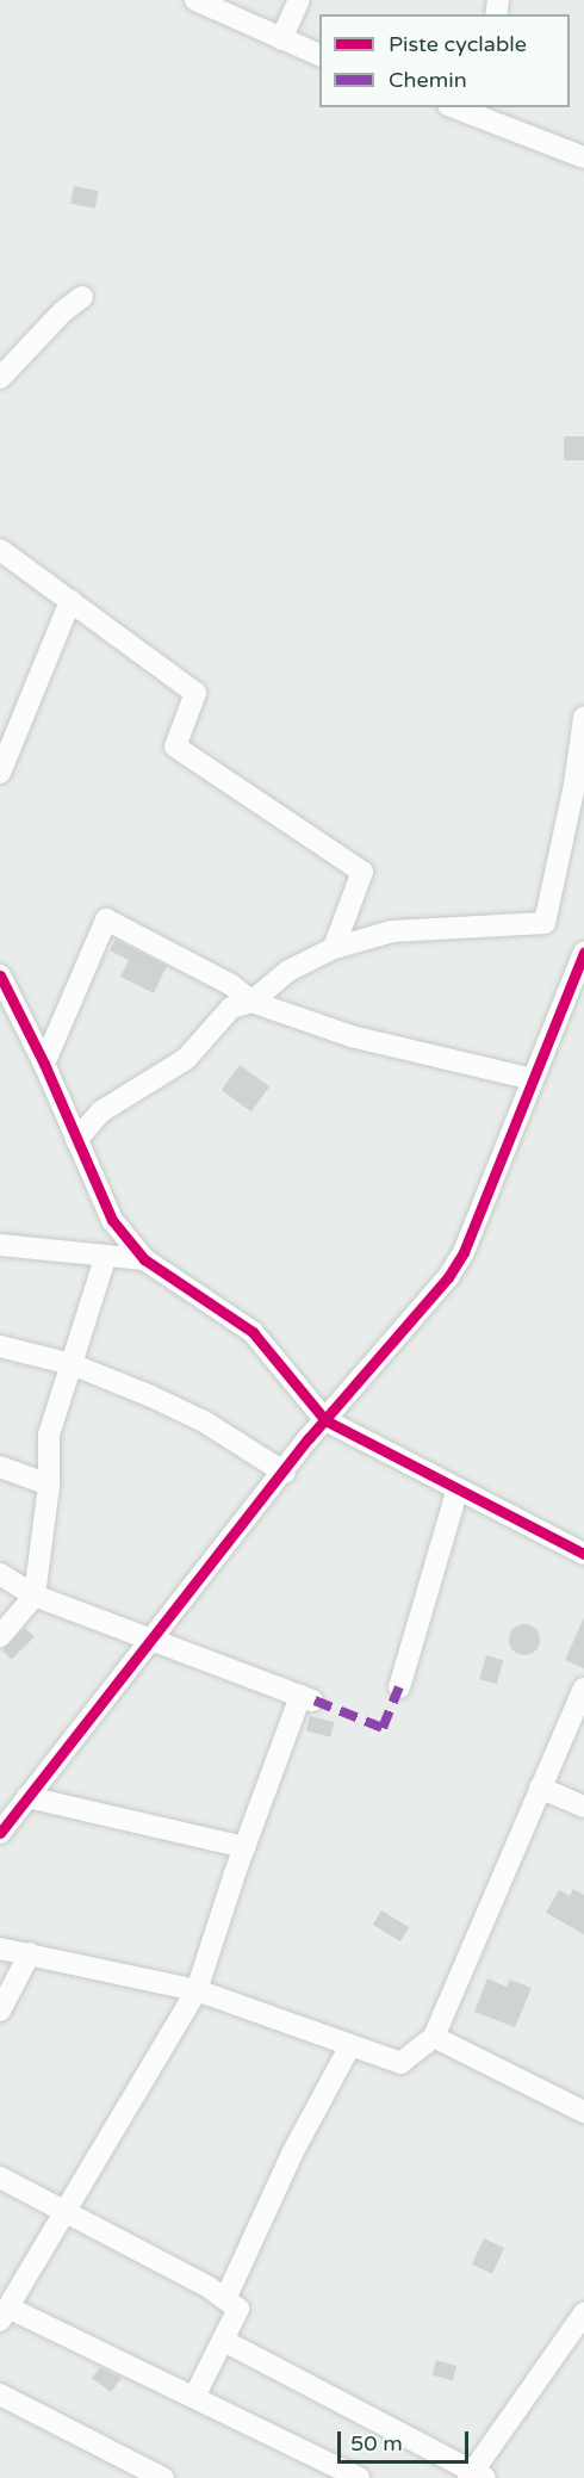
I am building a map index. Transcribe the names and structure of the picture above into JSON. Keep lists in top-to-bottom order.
{
  "legend": ["Piste cyclable", "Chemin"],
  "scale_bar": "50 m"
}
